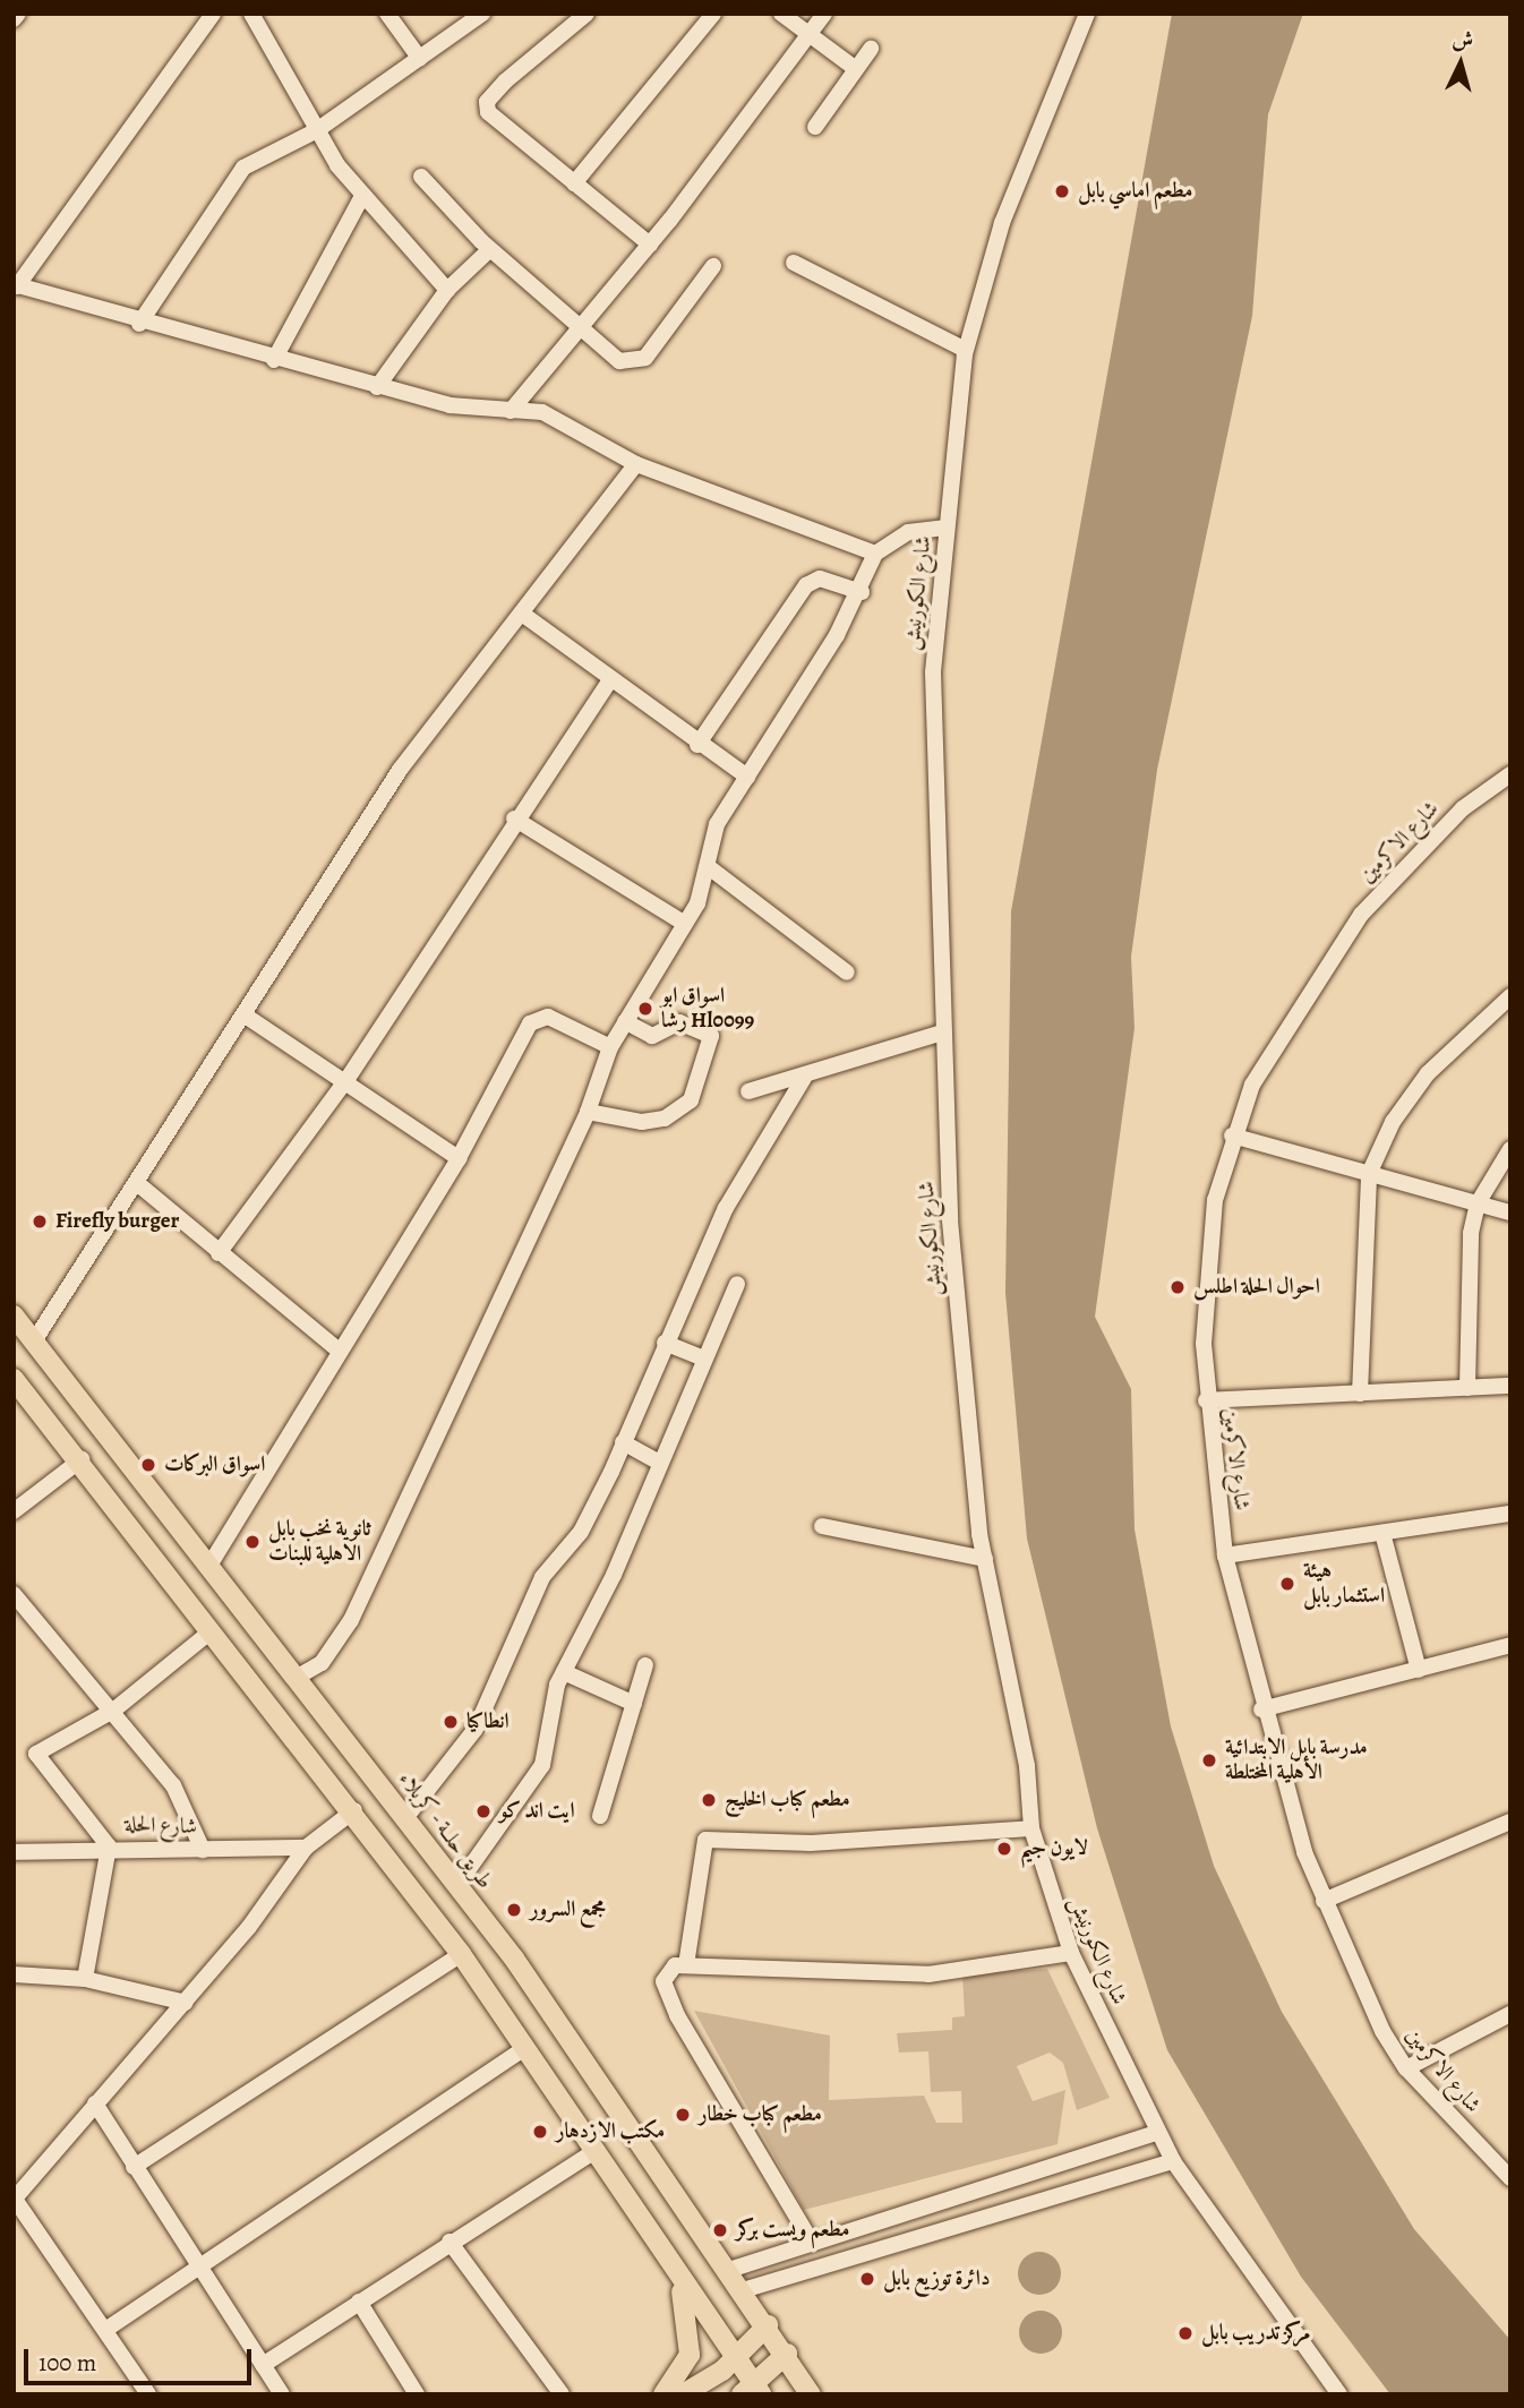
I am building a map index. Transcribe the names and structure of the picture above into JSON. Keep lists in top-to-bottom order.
{
  "streets": {
    "main road": ["طريق حلــة - كربلاء"],
    "street": ["شارع الكورنيش", "شارع الاكرمين", "شارع الحلة"]
  },
  "places": [
    "مطعم اماسي بابل",
    "اسواق ابو رشا Hl0099",
    "Firefly burger",
    "احوال الحلة اطلس",
    "اسواق البركات",
    "ثانوية نخب بابل الاهلية للبنات",
    "هيئة استثمار بابل",
    "انطاكيا",
    "مدرسة بابل الابتدائية الأهلية المختلطة",
    "مطعم كباب الخليج",
    "ايت اند كو",
    "لايون جيم",
    "مجمع السرور",
    "مطعم كباب خطار",
    "مكتب الازدهار",
    "مطعم ويست بركر",
    "دائرة توزيع بابل",
    "مركز تدريب بابل"
  ],
  "scale_bar": "100 m",
  "north": "top"
}
